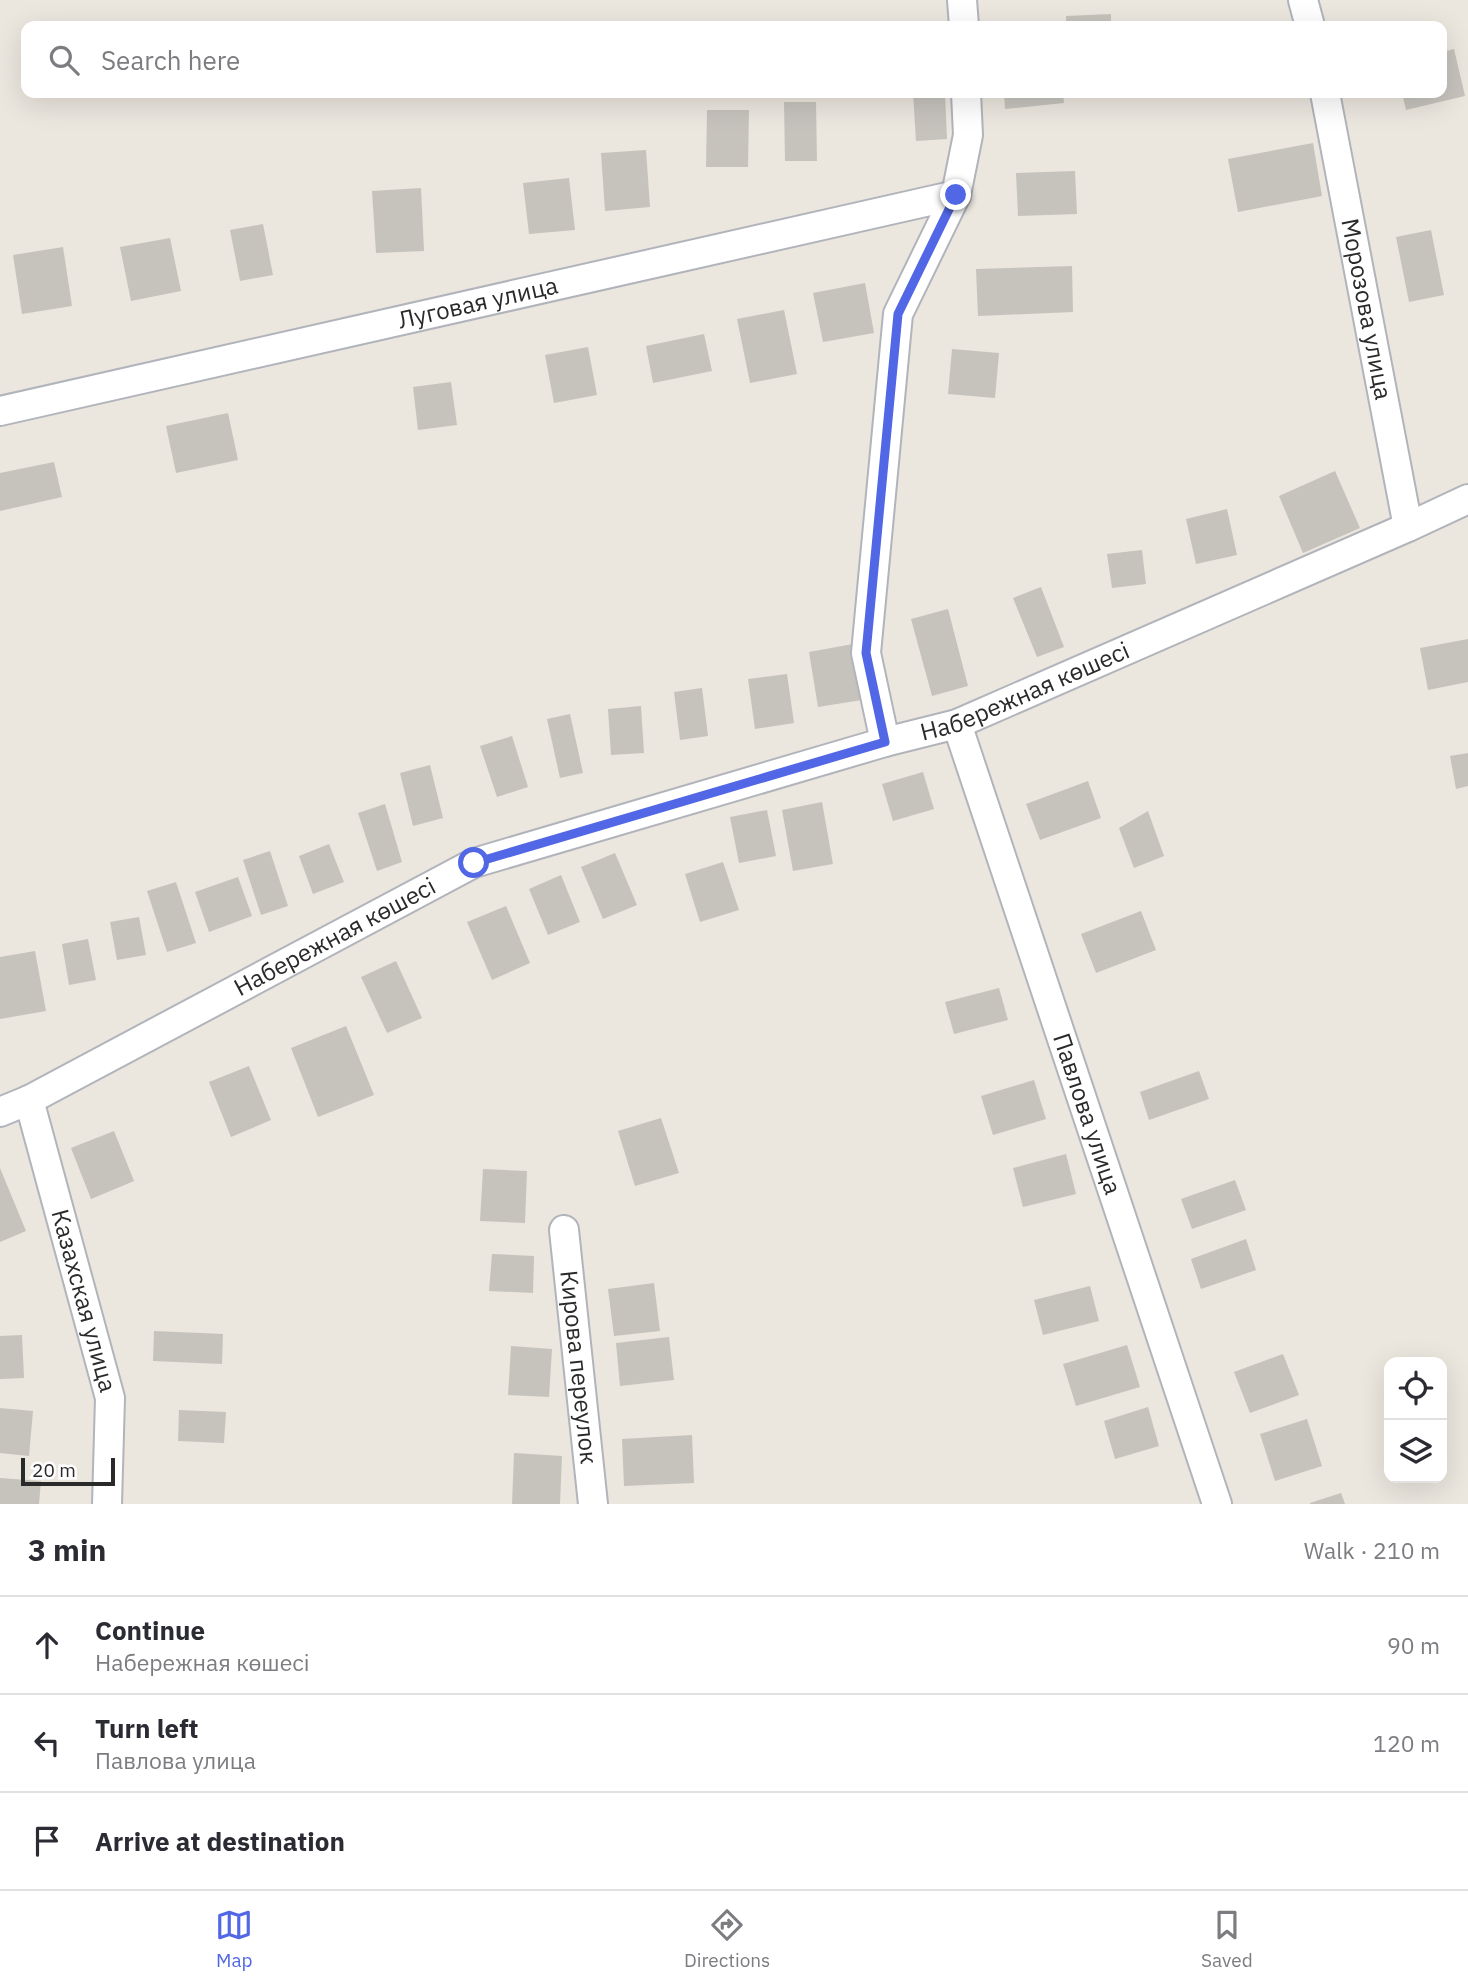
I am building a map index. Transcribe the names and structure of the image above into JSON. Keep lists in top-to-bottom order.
{
  "streets": {
    "street": [
      "Луговая улица",
      "Морозова улица",
      "Набережная көшесі",
      "Павлова улица",
      "Казахская улица",
      "Кирова переулок"
    ]
  },
  "crossings": [
    ["Морозова улица", "Набережная көшесі"],
    ["Набережная көшесі", "Павлова улица"],
    ["Набережная көшесі", "Казахская улица"]
  ],
  "scale_bar": "20 m",
  "page": {
    "search": "Search here",
    "scale": "20 m",
    "heading": ["3 min", "Walk · 210 m"],
    "list": [
      ["Continue", "Набережная көшесі", "90 m"],
      ["Turn left", "Павлова улица", "120 m"],
      "Arrive at destination"
    ],
    "nav": ["Map", "Directions", "Saved"]
  }
}
